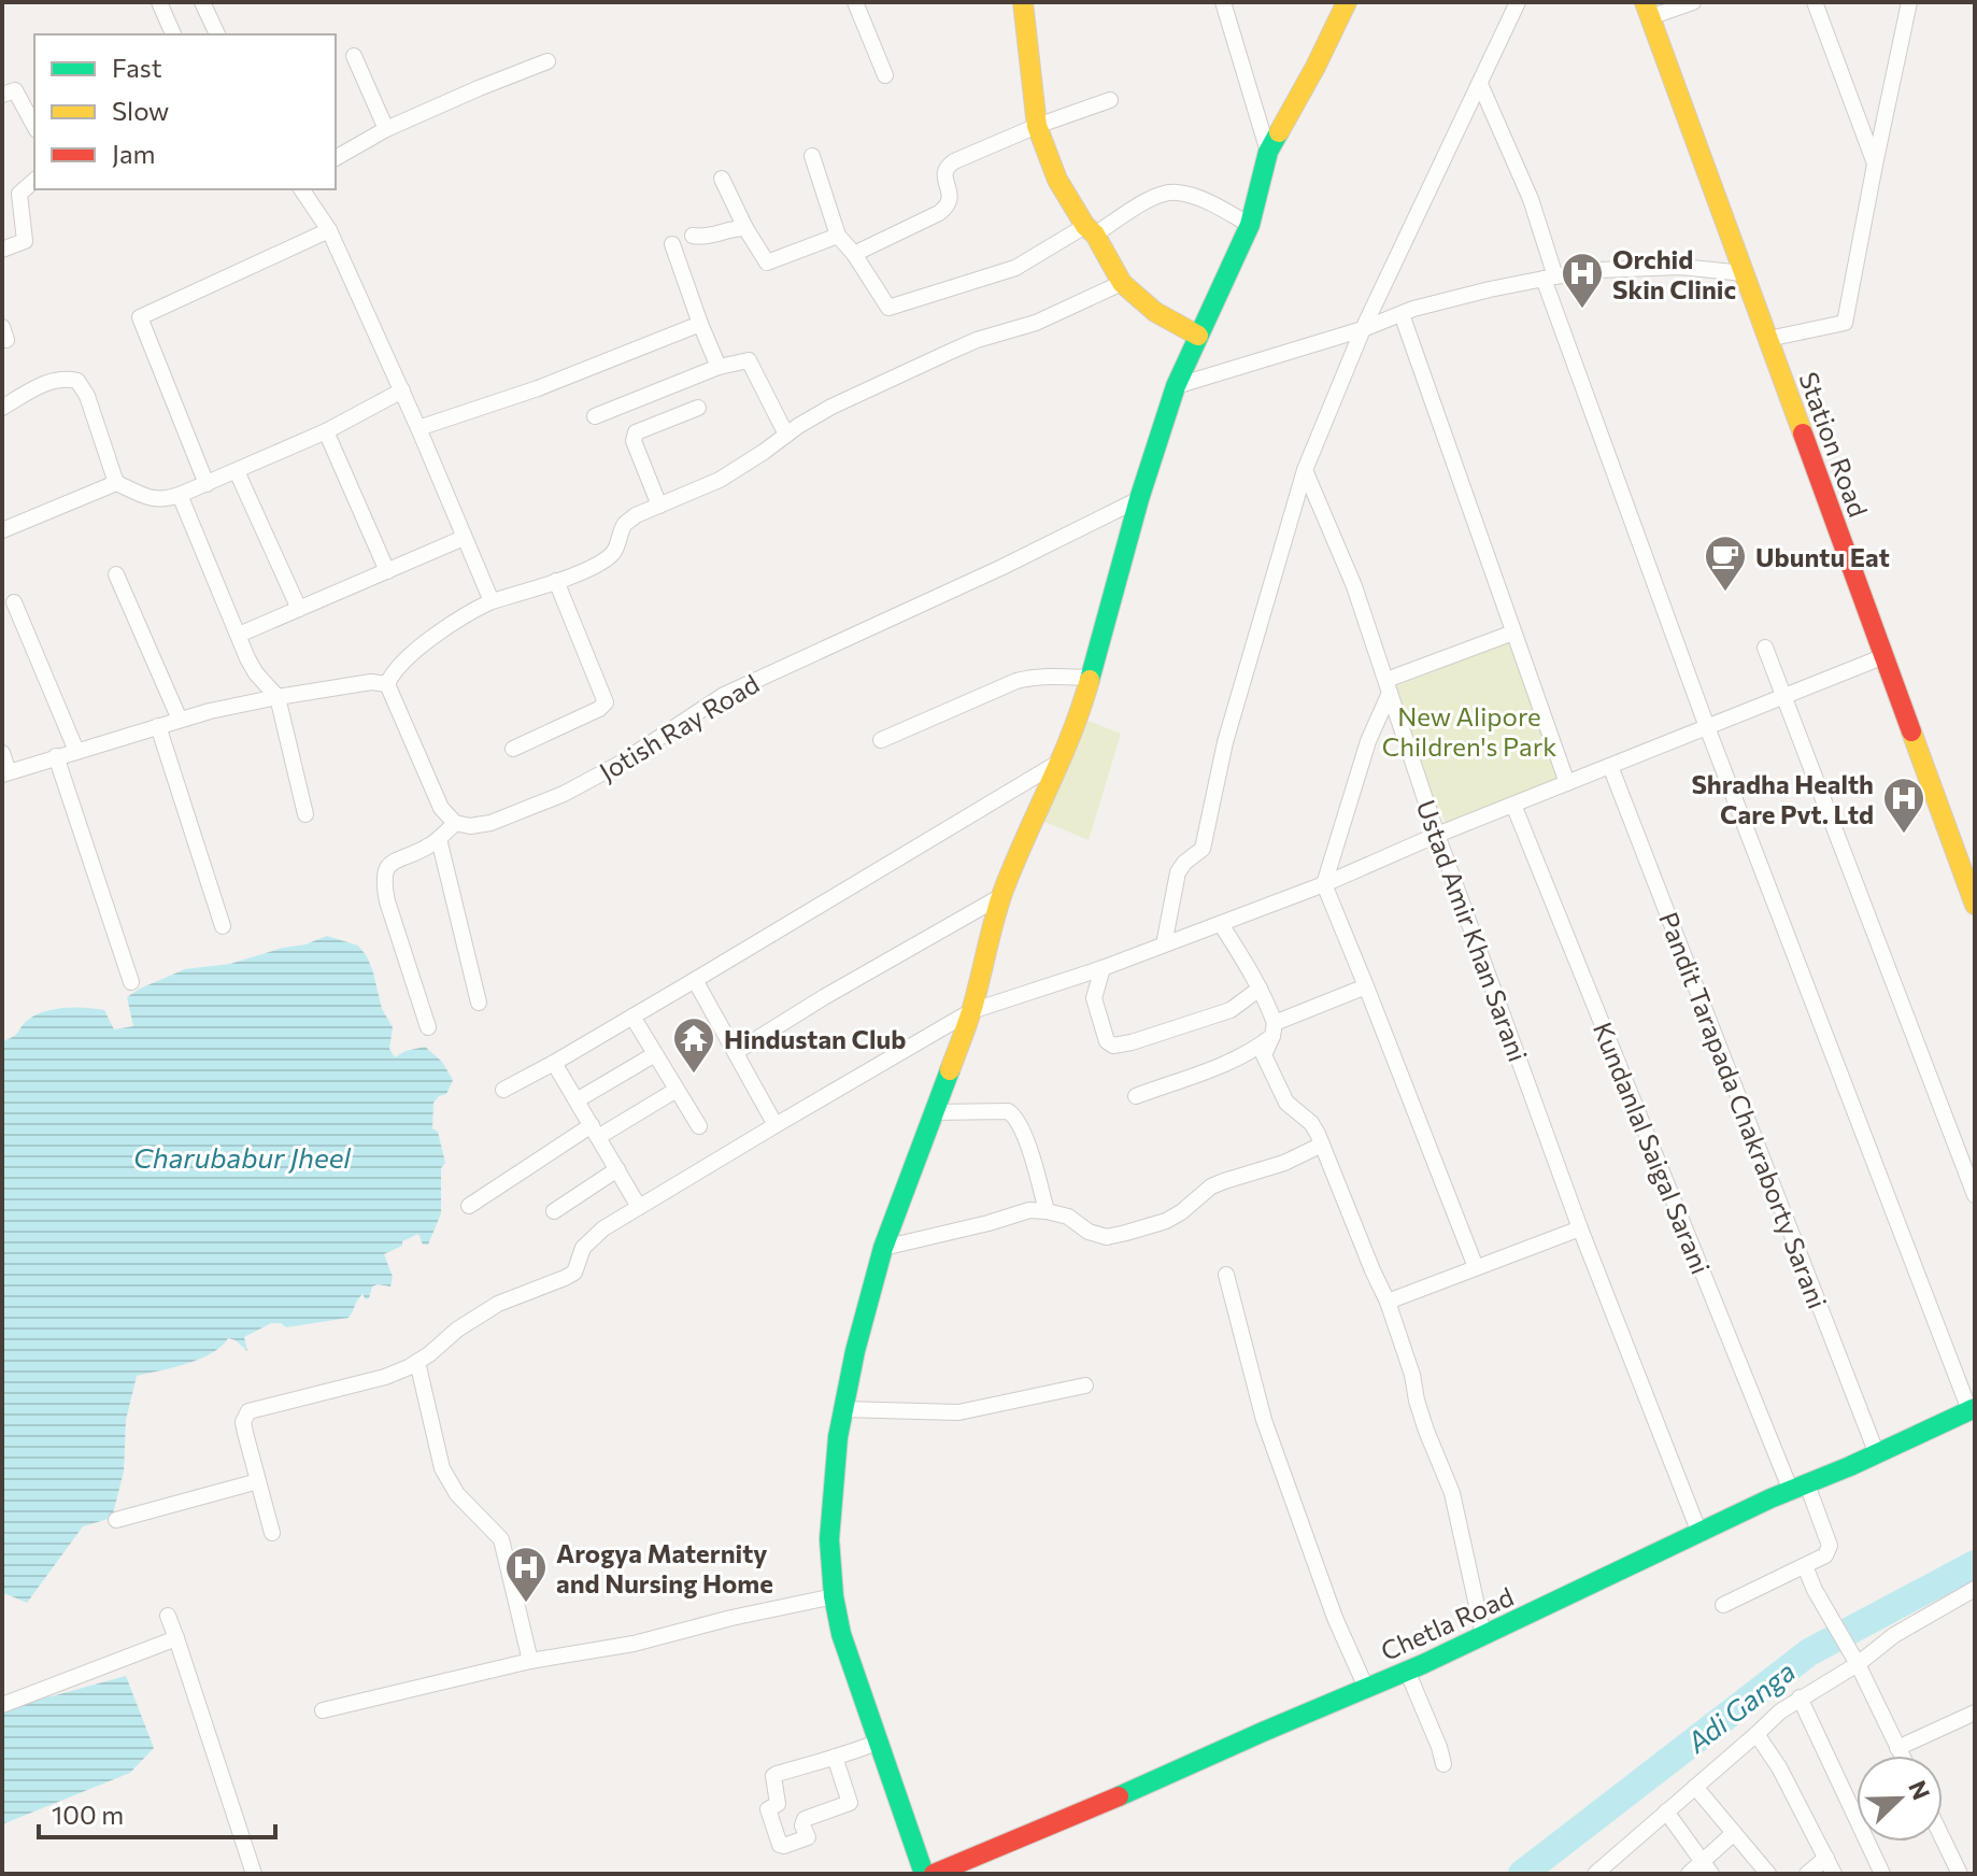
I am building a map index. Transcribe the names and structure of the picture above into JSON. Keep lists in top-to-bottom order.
{
  "streets": {
    "main road": ["Station Road", "Chetla Road"],
    "street": [
      "Jotish Ray Road",
      "Ustad Amir Khan Sarani",
      "Pandit Tarapada Chakraborty Sarani",
      "Kundanlal Saigal Sarani"
    ]
  },
  "crossings": [
    ["Ustad Amir Khan Sarani", "Chetla Road"],
    ["Pandit Tarapada Chakraborty Sarani", "Chetla Road"],
    ["Kundanlal Saigal Sarani", "Chetla Road"]
  ],
  "water": ["Charubabur Jheel", "Adi Ganga"],
  "parks": ["New Alipore Children's Park"],
  "places": {
    "hospital": ["Orchid Skin Clinic", "Shradha Health Care Pvt. Ltd", "Arogya Maternity and Nursing Home"],
    "cafe": ["Ubuntu Eat"],
    "temple": ["Hindustan Club"]
  },
  "legend": ["Fast", "Slow", "Jam"],
  "scale_bar": "100 m",
  "north": "top right"
}
